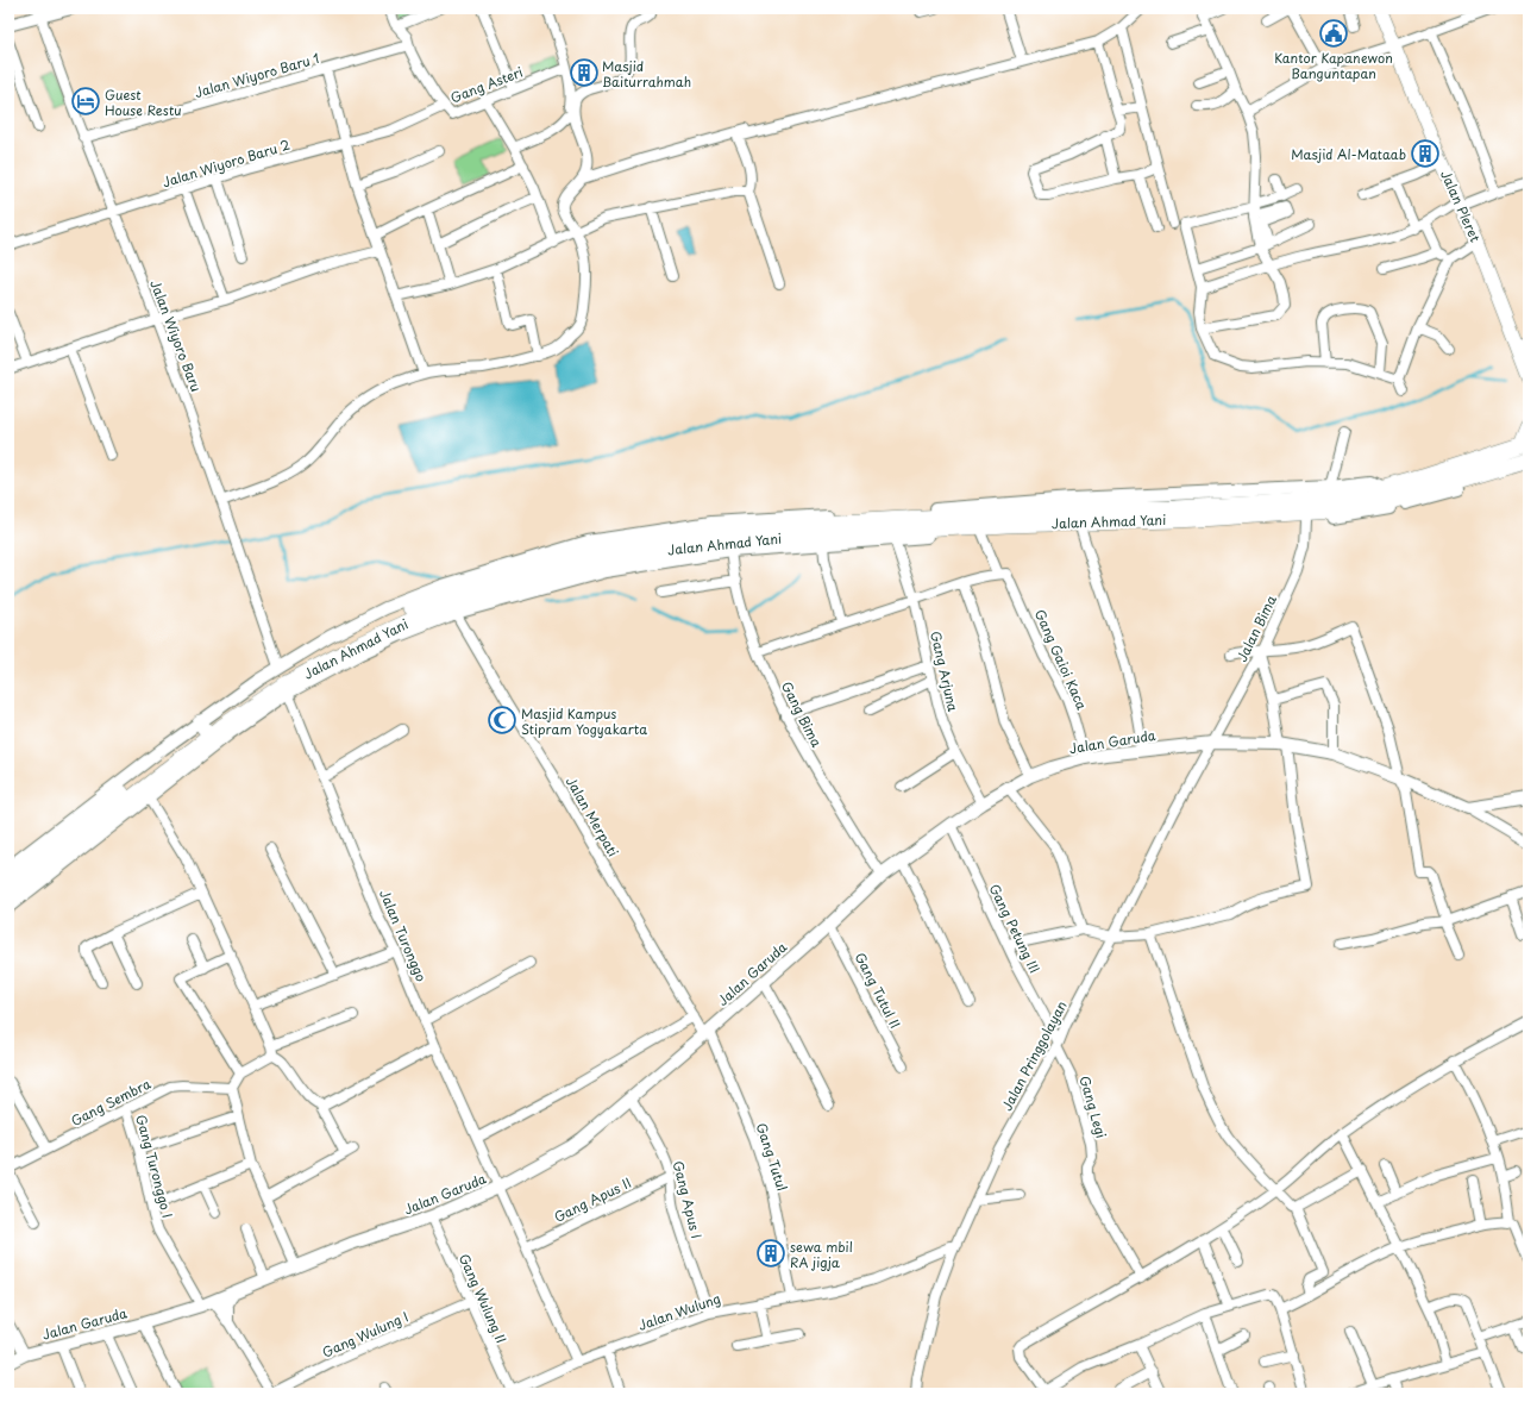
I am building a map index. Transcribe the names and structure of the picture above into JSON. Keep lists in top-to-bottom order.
{
  "streets": {
    "highway": ["Jalan Ahmad Yani"],
    "main road": ["Jalan Pleret"],
    "street": [
      "Jalan Wiyoro Baru 1",
      "Gang Asteri",
      "Jalan Wiyoro Baru 2",
      "Jalan Wiyoro Baru",
      "Jalan Bima",
      "Gang Gaioi Kaca",
      "Gang Arjuna",
      "Gang Bima",
      "Jalan Garuda",
      "Jalan Merpati",
      "Gang Petung III",
      "Jalan Turonggo",
      "Gang Tutul II",
      "Jalan Pringgolayan",
      "Gang Sembra",
      "Gang Legi",
      "Gang Tutul",
      "Gang Turonggo I",
      "Gang Apus II",
      "Gang Apus I",
      "Gang Wulung II",
      "Jalan Wulung",
      "Gang Wulung I"
    ]
  },
  "crossings": [
    ["Jalan Wiyoro Baru 1", "Gang Asteri"],
    ["Jalan Wiyoro Baru 1", "Jalan Wiyoro Baru"],
    ["Gang Asteri", "Jalan Wiyoro Baru 2"],
    ["Jalan Wiyoro Baru 2", "Jalan Wiyoro Baru"],
    ["Jalan Bima", "Jalan Garuda"],
    ["Jalan Bima", "Jalan Pringgolayan"],
    ["Gang Gaioi Kaca", "Jalan Garuda"],
    ["Gang Arjuna", "Jalan Garuda"],
    ["Gang Bima", "Jalan Garuda"],
    ["Jalan Garuda", "Jalan Merpati"],
    ["Jalan Garuda", "Gang Petung III"],
    ["Jalan Garuda", "Jalan Turonggo"],
    ["Jalan Garuda", "Gang Tutul II"],
    ["Jalan Garuda", "Jalan Pringgolayan"],
    ["Jalan Garuda", "Gang Tutul"],
    ["Jalan Garuda", "Gang Turonggo I"],
    ["Jalan Garuda", "Gang Apus I"],
    ["Jalan Garuda", "Gang Wulung II"],
    ["Jalan Merpati", "Gang Tutul"],
    ["Gang Petung III", "Jalan Pringgolayan"],
    ["Gang Petung III", "Gang Legi"],
    ["Jalan Pringgolayan", "Gang Legi"],
    ["Jalan Pringgolayan", "Jalan Wulung"],
    ["Gang Sembra", "Gang Turonggo I"],
    ["Gang Tutul", "Jalan Wulung"],
    ["Gang Apus II", "Gang Apus I"],
    ["Gang Apus I", "Jalan Wulung"],
    ["Gang Wulung II", "Jalan Wulung"],
    ["Gang Wulung II", "Gang Wulung I"]
  ],
  "places": {
    "public building": ["Kantor Kapanewon Banguntapan"],
    "building": ["Masjid Baiturrahmah", "Masjid Al-Mataab", "sewa mbil RA jigja"],
    "hotel": ["Guest House Restu"],
    "mosque": ["Masjid Kampus Stipram Yogyakarta"]
  }
}
